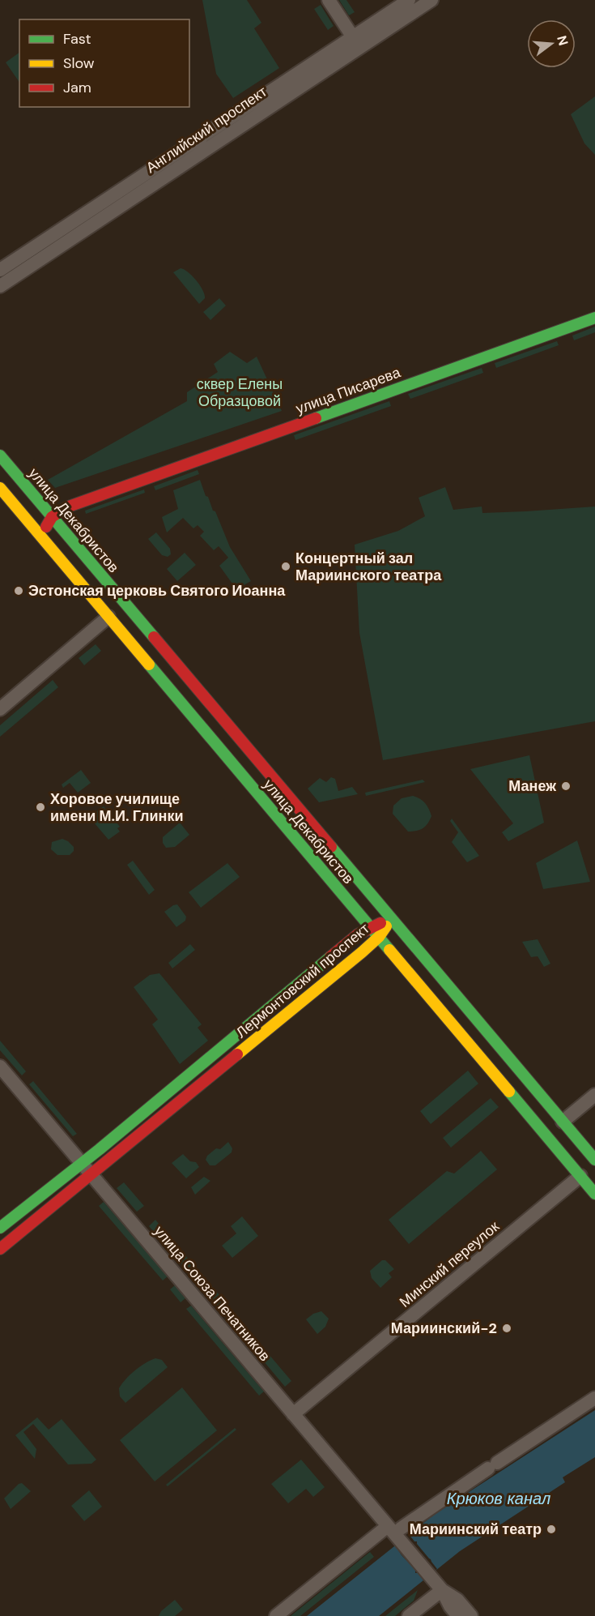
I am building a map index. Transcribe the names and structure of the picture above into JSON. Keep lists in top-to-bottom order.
{
  "streets": {
    "main road": ["улица Писарева", "улица Декабристов", "Лермонтовский проспект"],
    "street": ["Английский проспект", "Минский переулок", "улица Союза Печатников"]
  },
  "crossings": [
    ["улица Писарева", "улица Декабристов"],
    ["улица Декабристов", "Лермонтовский проспект"],
    ["улица Декабристов", "Минский переулок"],
    ["Лермонтовский проспект", "улица Союза Печатников"],
    ["Минский переулок", "улица Союза Печатников"]
  ],
  "water": ["Крюков канал"],
  "parks": ["сквер Елены Образцовой"],
  "places": [
    "Концертный зал Мариинского театра",
    "Эстонская церковь Святого Иоанна",
    "Манеж",
    "Хоровое училище имени М.И. Глинки",
    "Мариинский-2",
    "Мариинский театр"
  ],
  "legend": ["Fast", "Slow", "Jam"],
  "north": "right"
}
